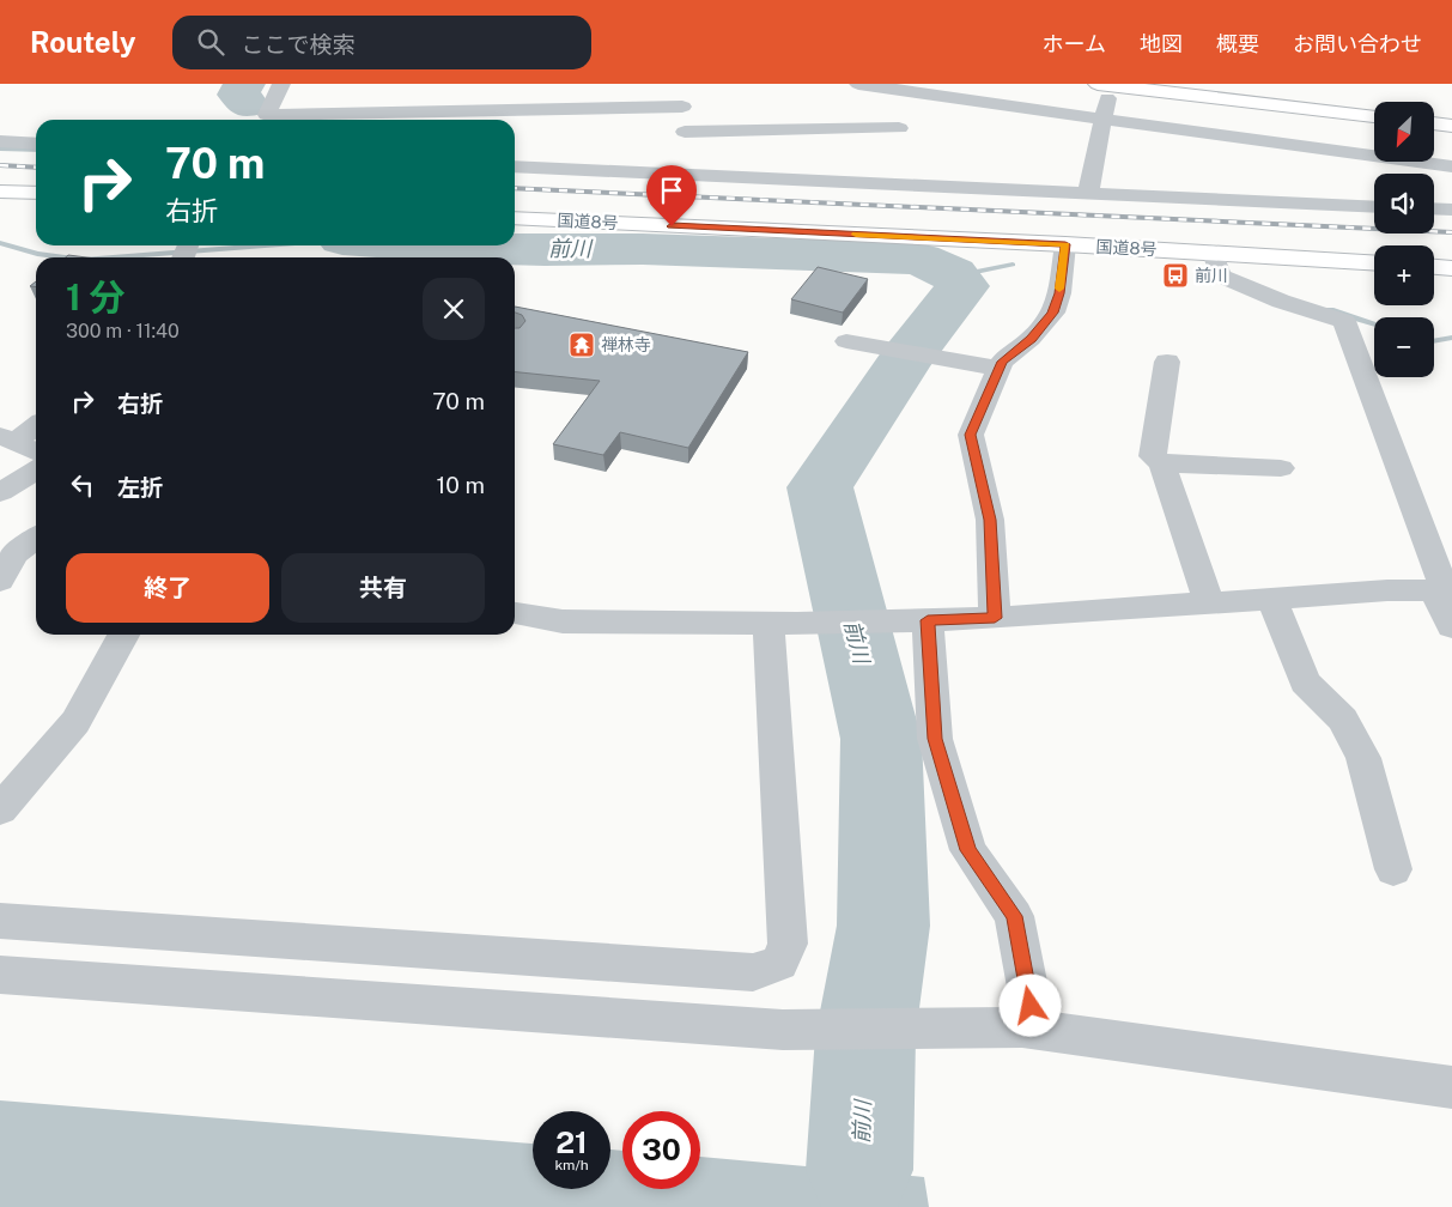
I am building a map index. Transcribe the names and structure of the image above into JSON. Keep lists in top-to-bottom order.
{
  "streets": {
    "highway": ["国道8号"]
  },
  "water": ["前川"],
  "places": {
    "bus stop": ["前川"],
    "temple": ["禅林寺"]
  },
  "north": "bottom left",
  "page": {
    "header": "Routely",
    "search": "ここで検索",
    "nav": [
      "ホーム",
      "地図",
      "概要",
      "お問い合わせ"
    ],
    "map_buttons": ["+", "−"],
    "turn": ["70 m", "右折"],
    "heading": ["1 分", "300 m · 11:40"],
    "list": [
      {
        "name": "右折",
        "value": "70 m"
      },
      {
        "name": "左折",
        "value": "10 m"
      }
    ],
    "buttons": ["終了", "共有"],
    "speed": "21 km/h",
    "limit": "30"
  }
}
